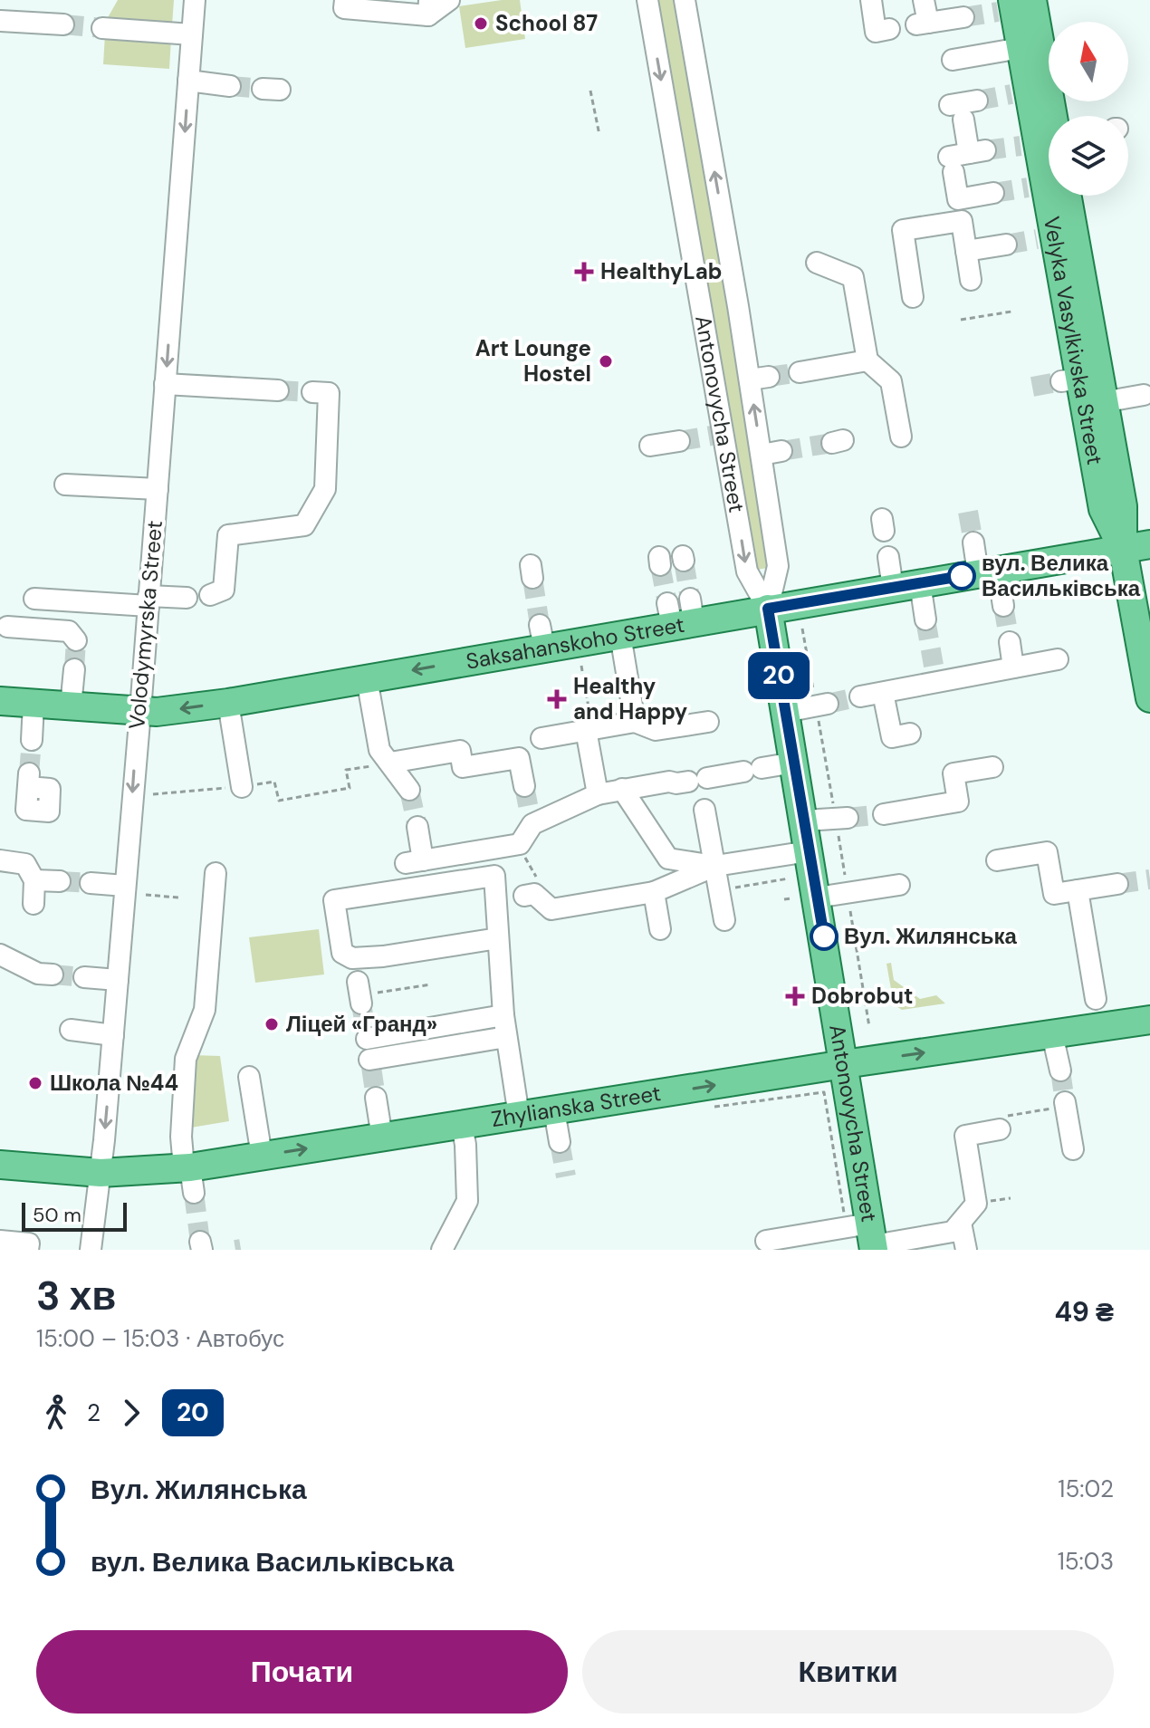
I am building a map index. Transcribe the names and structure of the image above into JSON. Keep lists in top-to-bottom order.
{
  "streets": {
    "main road": [
      "Velyka Vasylkivska Street",
      "Antonovycha Street",
      "Saksahanskoho Street",
      "Zhylianska Street"
    ],
    "street": ["Volodymyrska Street"]
  },
  "crossings": [
    ["Velyka Vasylkivska Street", "Saksahanskoho Street"],
    ["Antonovycha Street", "Saksahanskoho Street"],
    ["Antonovycha Street", "Zhylianska Street"],
    ["Volodymyrska Street", "Saksahanskoho Street"],
    ["Volodymyrska Street", "Zhylianska Street"]
  ],
  "one_way": ["Zhylianska Street"],
  "places": {
    "other": [
      "School 87",
      "Art Lounge Hostel",
      "вул. Велика Васильківська",
      "Вул. Жилянська",
      "Ліцей «Гранд»",
      "Школа №44"
    ],
    "health": ["HealthyLab", "Healthy and Happy", "Dobrobut"]
  },
  "lines": ["bus line 20"],
  "scale_bar": "50 m",
  "north": "top",
  "page": {
    "on_map": "20",
    "scale": "50 m",
    "heading": ["3 хв", "15:00 – 15:03 · Автобус", "49 ₴"],
    "legs": ["2", "20"],
    "list": [
      {
        "name": "Вул. Жилянська",
        "value": "15:02"
      },
      {
        "name": "вул. Велика Васильківська",
        "value": "15:03"
      }
    ],
    "buttons": ["Почати", "Квитки"]
  }
}
